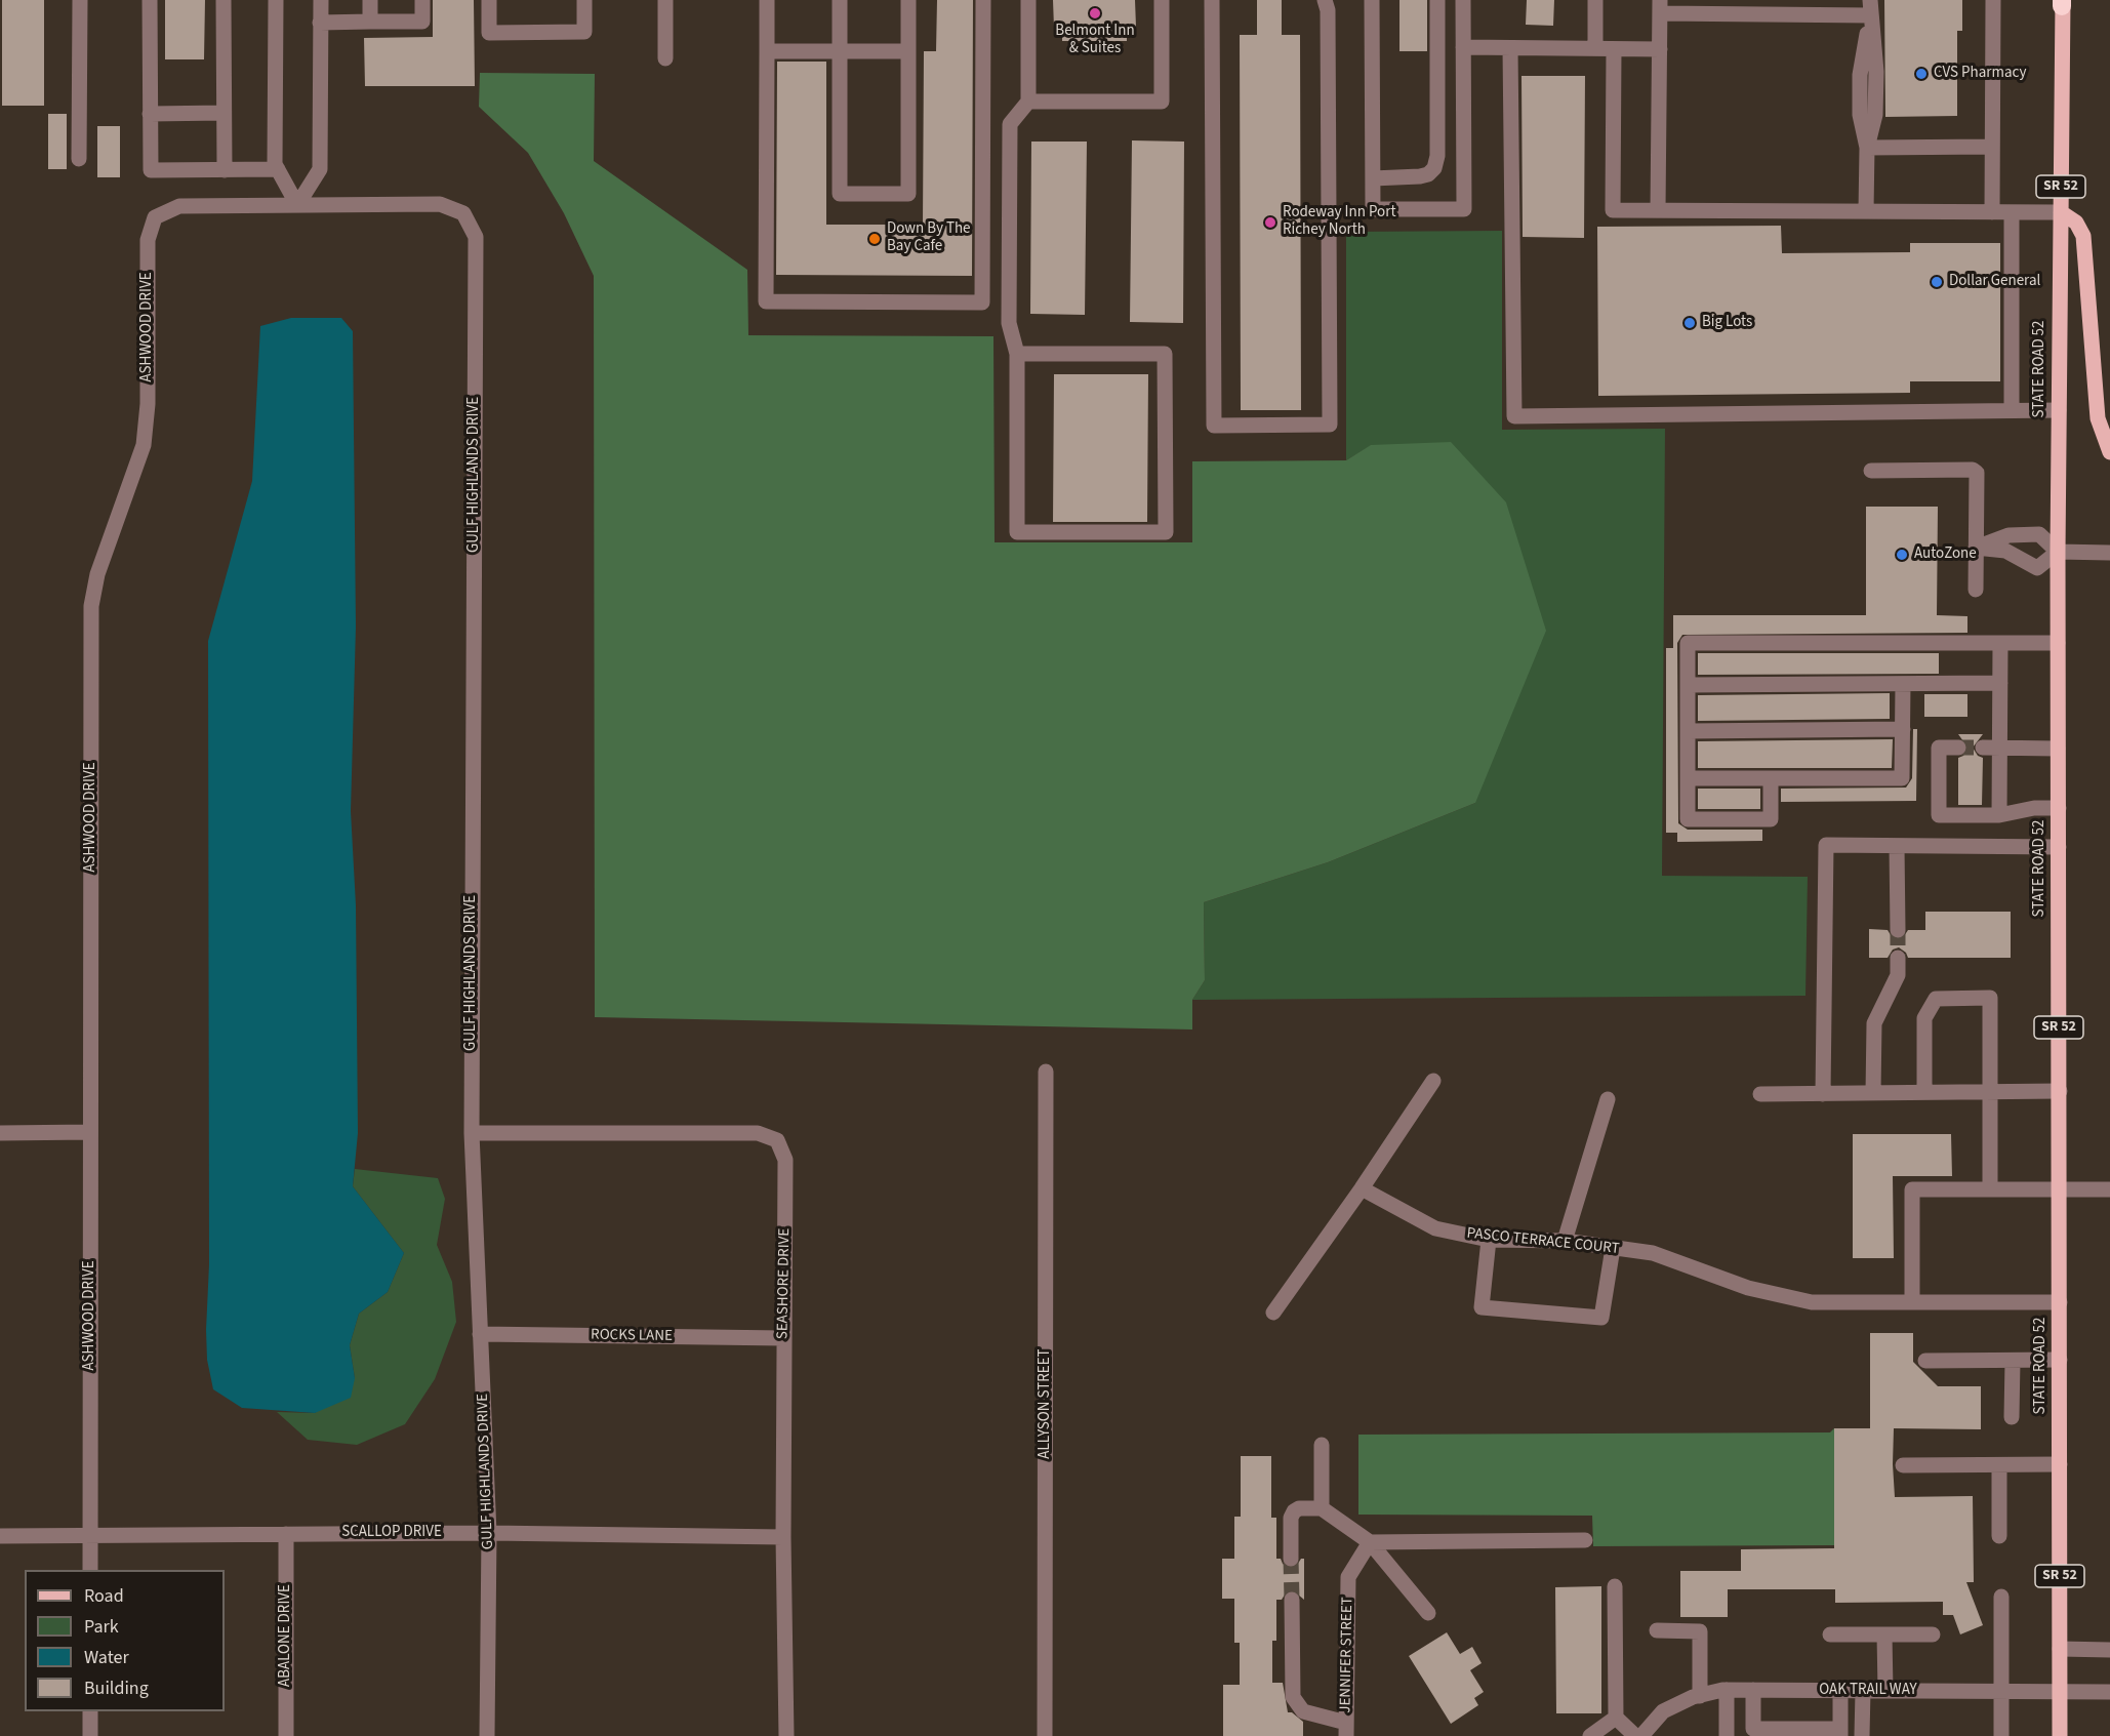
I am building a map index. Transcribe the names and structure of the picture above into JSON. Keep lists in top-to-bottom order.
{
  "streets": {
    "main road": ["SR 52", "STATE ROAD 52"],
    "street": [
      "ASHWOOD DRIVE",
      "GULF HIGHLANDS DRIVE",
      "PASCO TERRACE COURT",
      "SEASHORE DRIVE",
      "ROCKS LANE",
      "ALLYSON STREET",
      "SCALLOP DRIVE",
      "ABALONE DRIVE",
      "JENNIFER STREET",
      "OAK TRAIL WAY"
    ]
  },
  "crossings": [
    ["ASHWOOD DRIVE", "GULF HIGHLANDS DRIVE"],
    ["ASHWOOD DRIVE", "SCALLOP DRIVE"],
    ["STATE ROAD 52", "PASCO TERRACE COURT"],
    ["STATE ROAD 52", "OAK TRAIL WAY"],
    ["GULF HIGHLANDS DRIVE", "SEASHORE DRIVE"],
    ["GULF HIGHLANDS DRIVE", "ROCKS LANE"],
    ["GULF HIGHLANDS DRIVE", "SCALLOP DRIVE"],
    ["SEASHORE DRIVE", "ROCKS LANE"],
    ["SEASHORE DRIVE", "SCALLOP DRIVE"],
    ["SCALLOP DRIVE", "ABALONE DRIVE"]
  ],
  "places": [
    "Belmont Inn & Suites",
    "CVS Pharmacy",
    "Rodeway Inn Port Richey North",
    "Down By The Bay Cafe",
    "Dollar General",
    "Big Lots",
    "AutoZone"
  ],
  "legend": [
    "Road",
    "Park",
    "Water",
    "Building"
  ]
}
